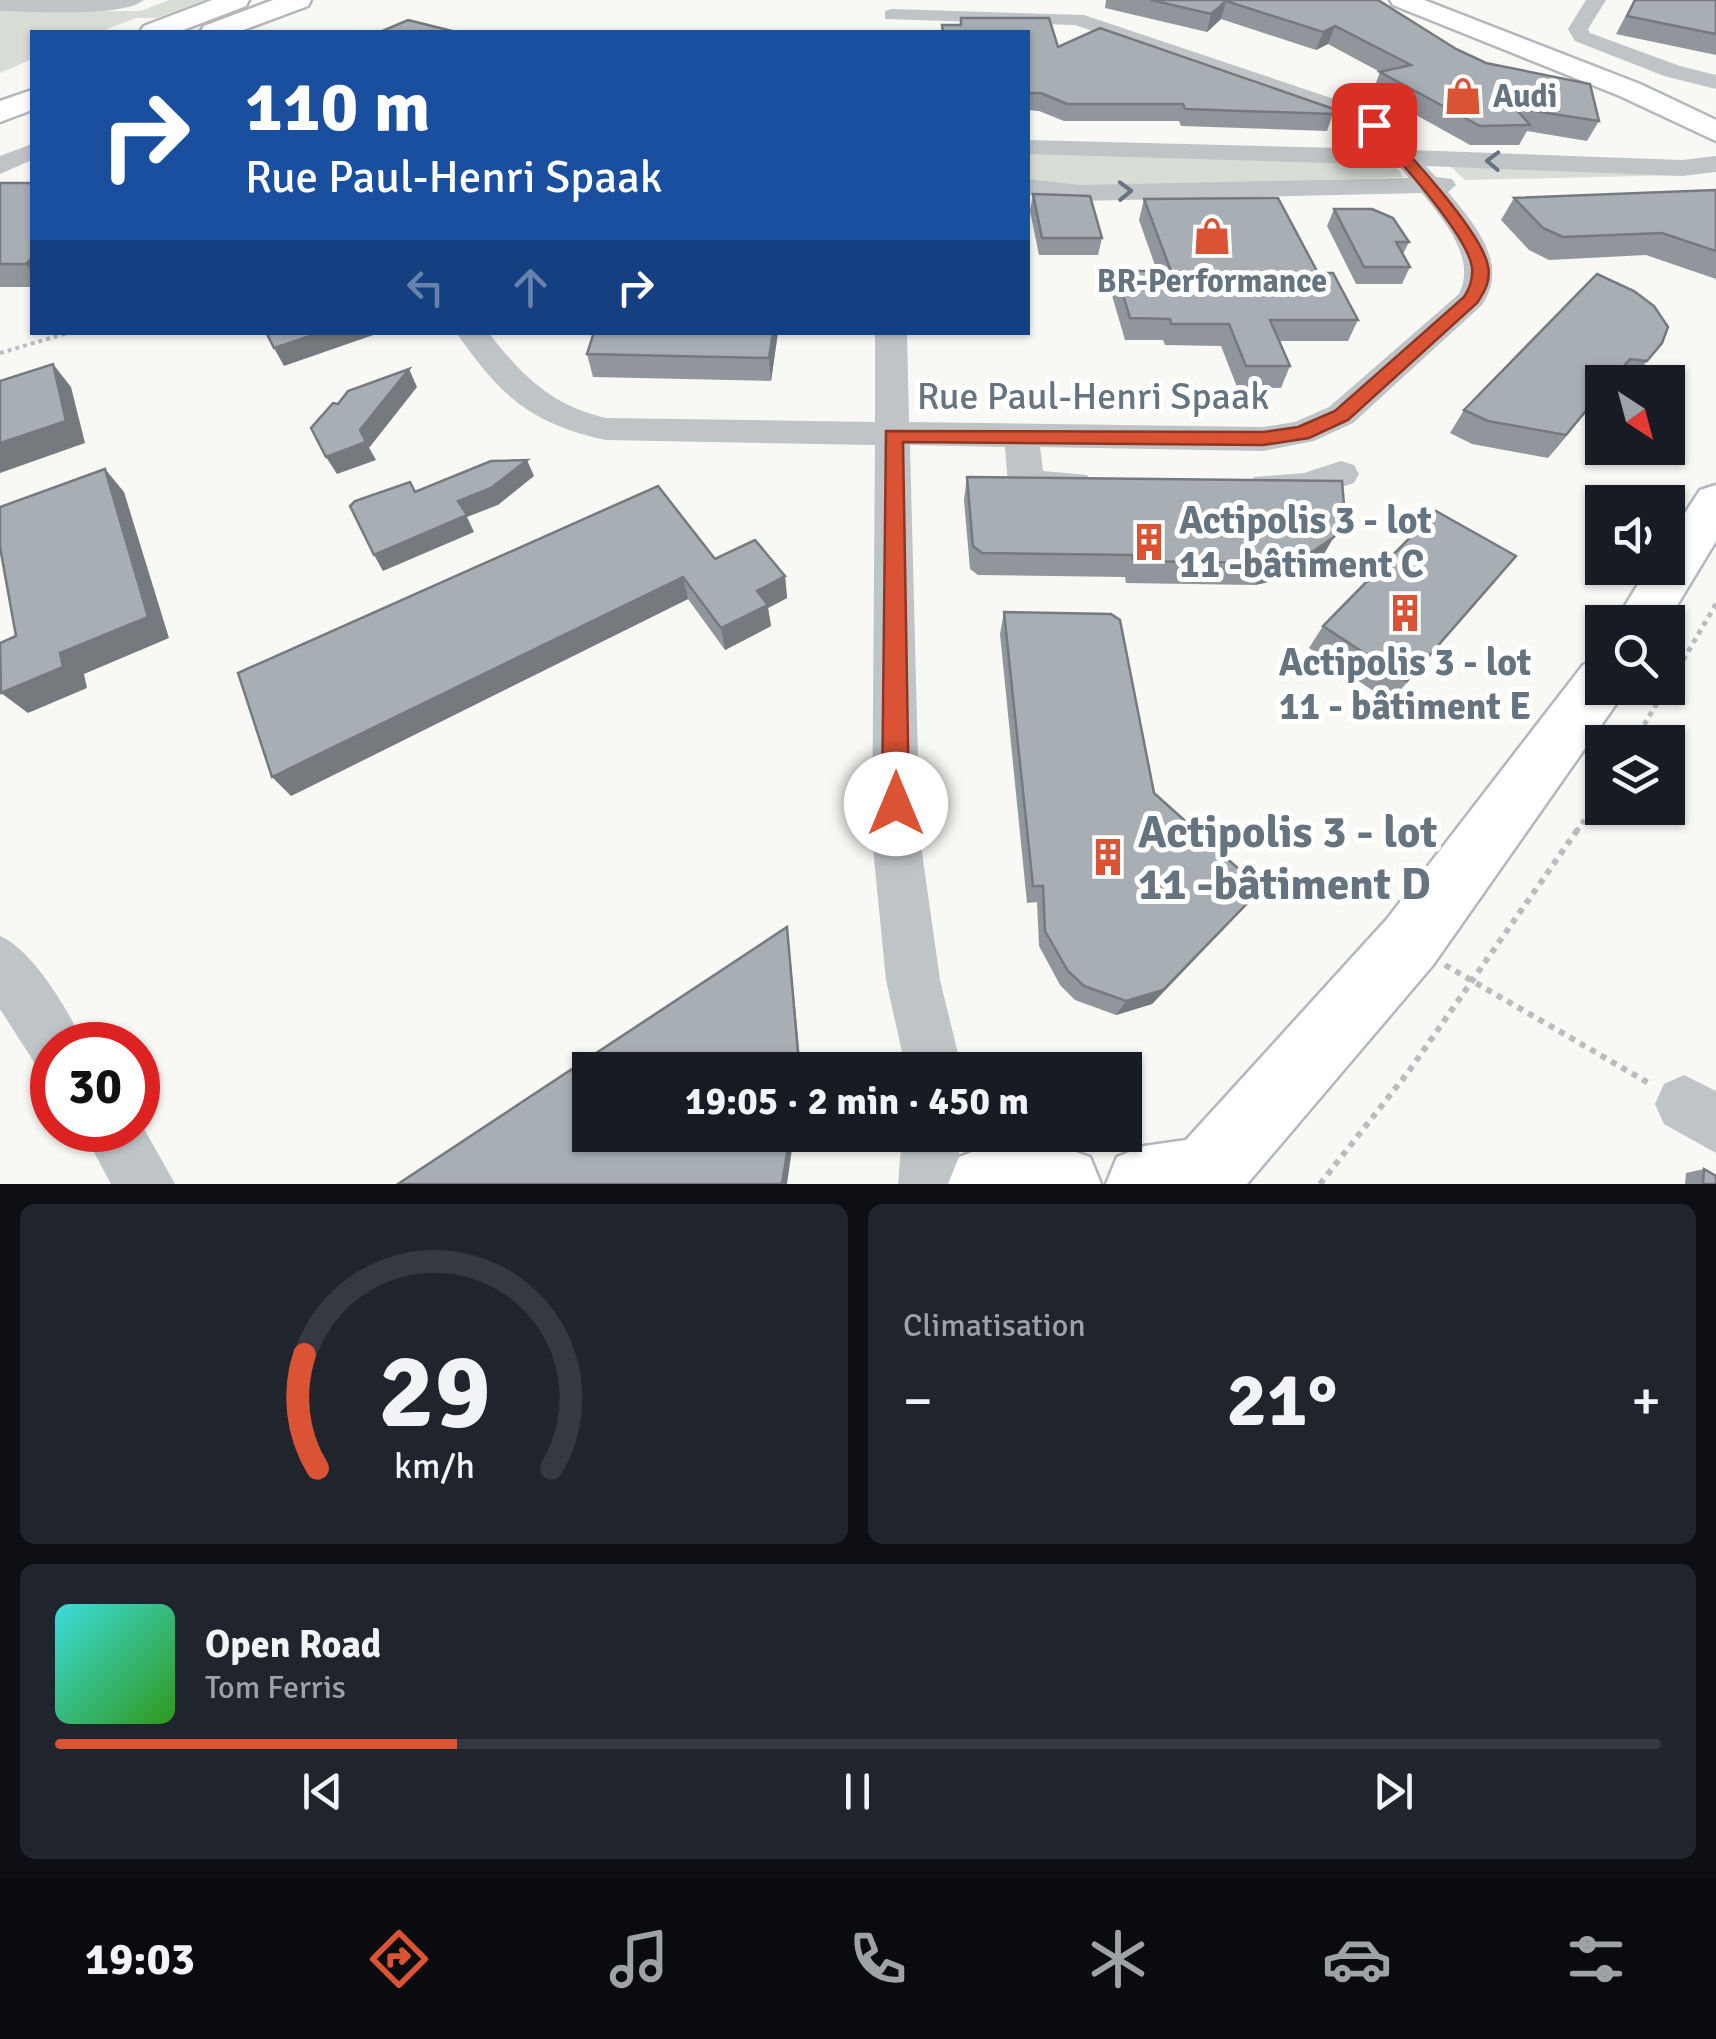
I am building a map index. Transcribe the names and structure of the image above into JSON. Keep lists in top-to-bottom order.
{
  "streets": {
    "street": ["Rue Paul-Henri Spaak"]
  },
  "places": {
    "shop": ["Audi", "BR-Performance"],
    "building": ["Actipolis 3 - lot 11 -bâtiment C", "Actipolis 3 - lot 11 - bâtiment E", "Actipolis 3 - lot 11 -bâtiment D"]
  },
  "north": "bottom right",
  "page": {
    "turn": ["110 m", "Rue Paul-Henri Spaak"],
    "limit": "30",
    "trip": "19:05 · 2 min · 450 m",
    "tile": "Climatisation",
    "heat": ["−", "21°", "+"],
    "song": ["Open Road", "Tom Ferris"],
    "tabs": "19:03",
    "gauge": ["29", "km/h"]
  }
}
